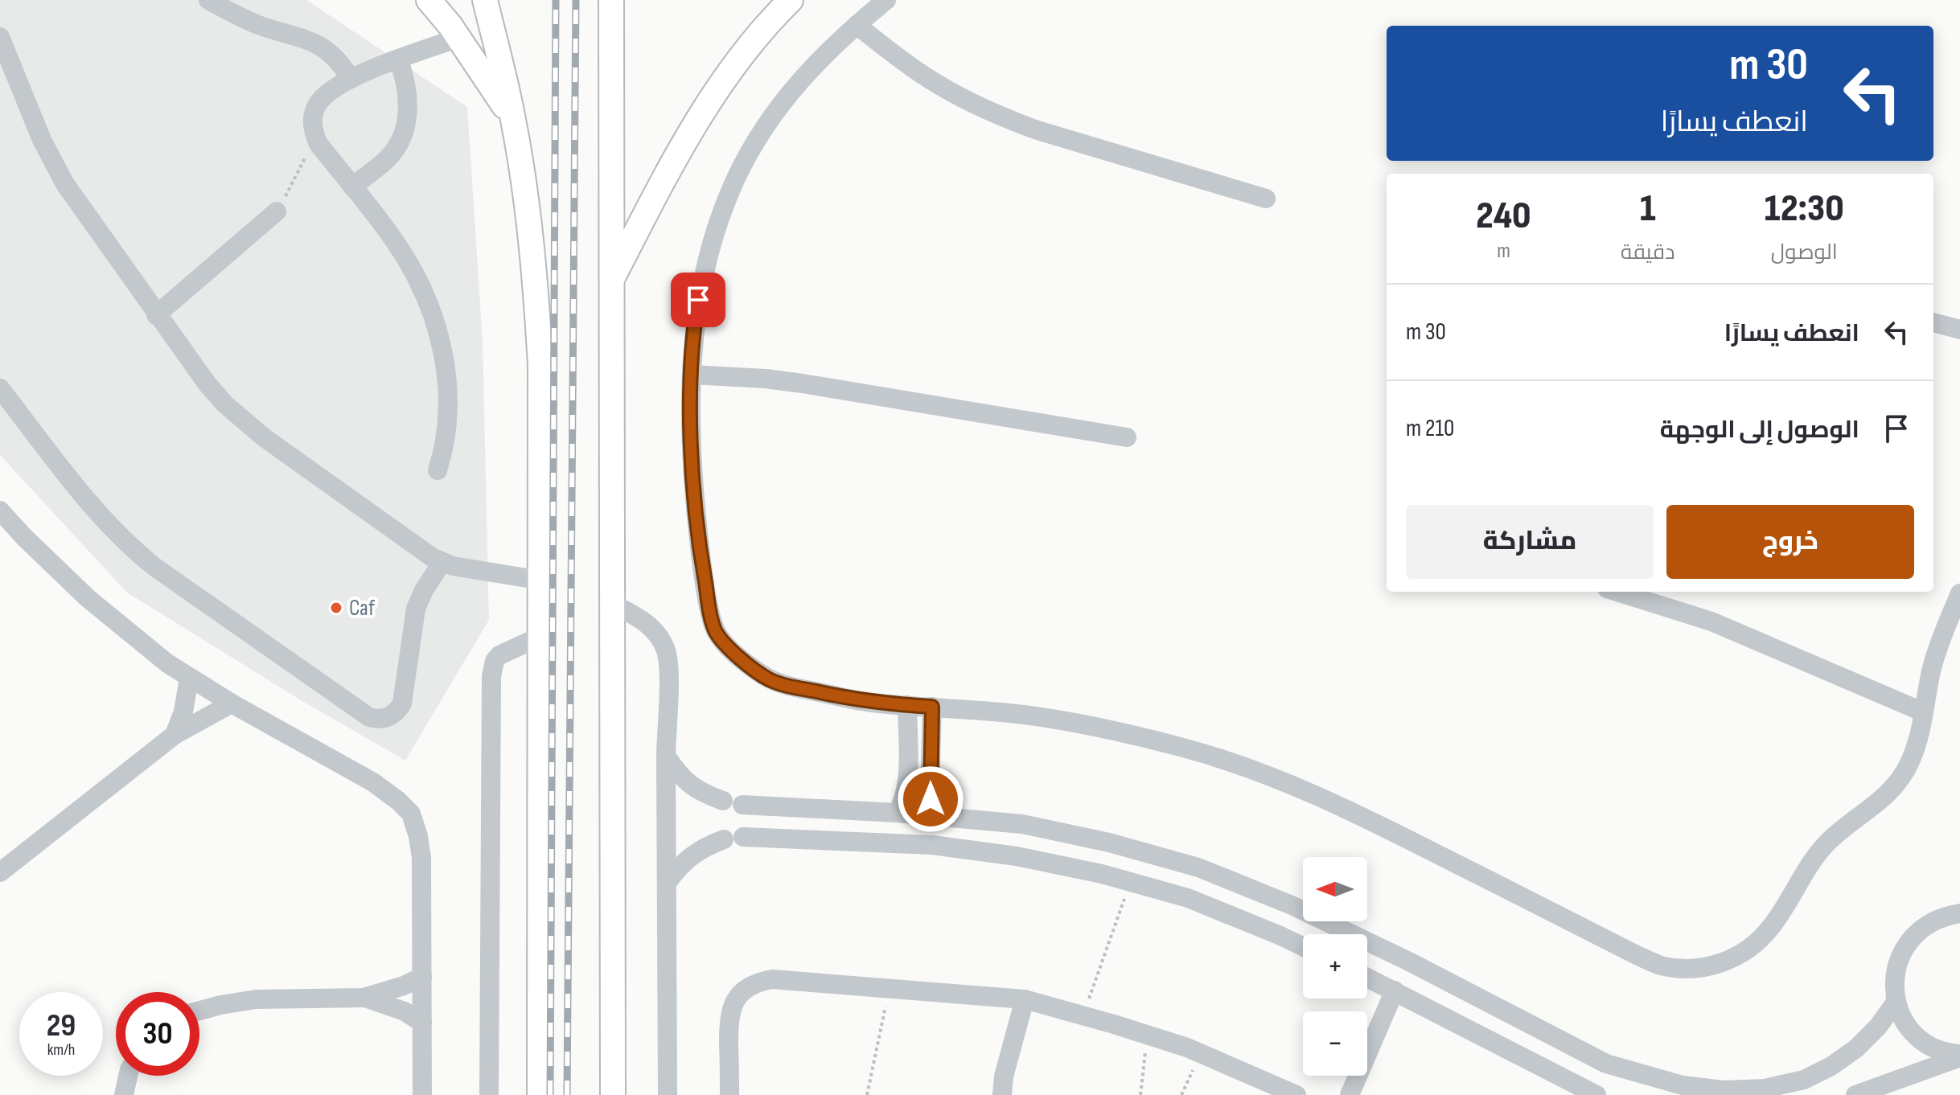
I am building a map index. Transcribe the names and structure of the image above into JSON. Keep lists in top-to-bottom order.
{
  "places": ["Caf"],
  "north": "left",
  "page": {
    "turn": ["30 m", "انعطف يسارًا"],
    "eta": [
      "12:30",
      "الوصول",
      "1",
      "دقيقة",
      "240",
      "m"
    ],
    "list": [
      {
        "name": "انعطف يسارًا",
        "value": "30 m"
      },
      {
        "name": "الوصول إلى الوجهة",
        "value": "210 m"
      }
    ],
    "buttons": ["خروج", "مشاركة"],
    "map_buttons": ["+", "−"],
    "speed": "29 km/h",
    "limit": "30"
  }
}
